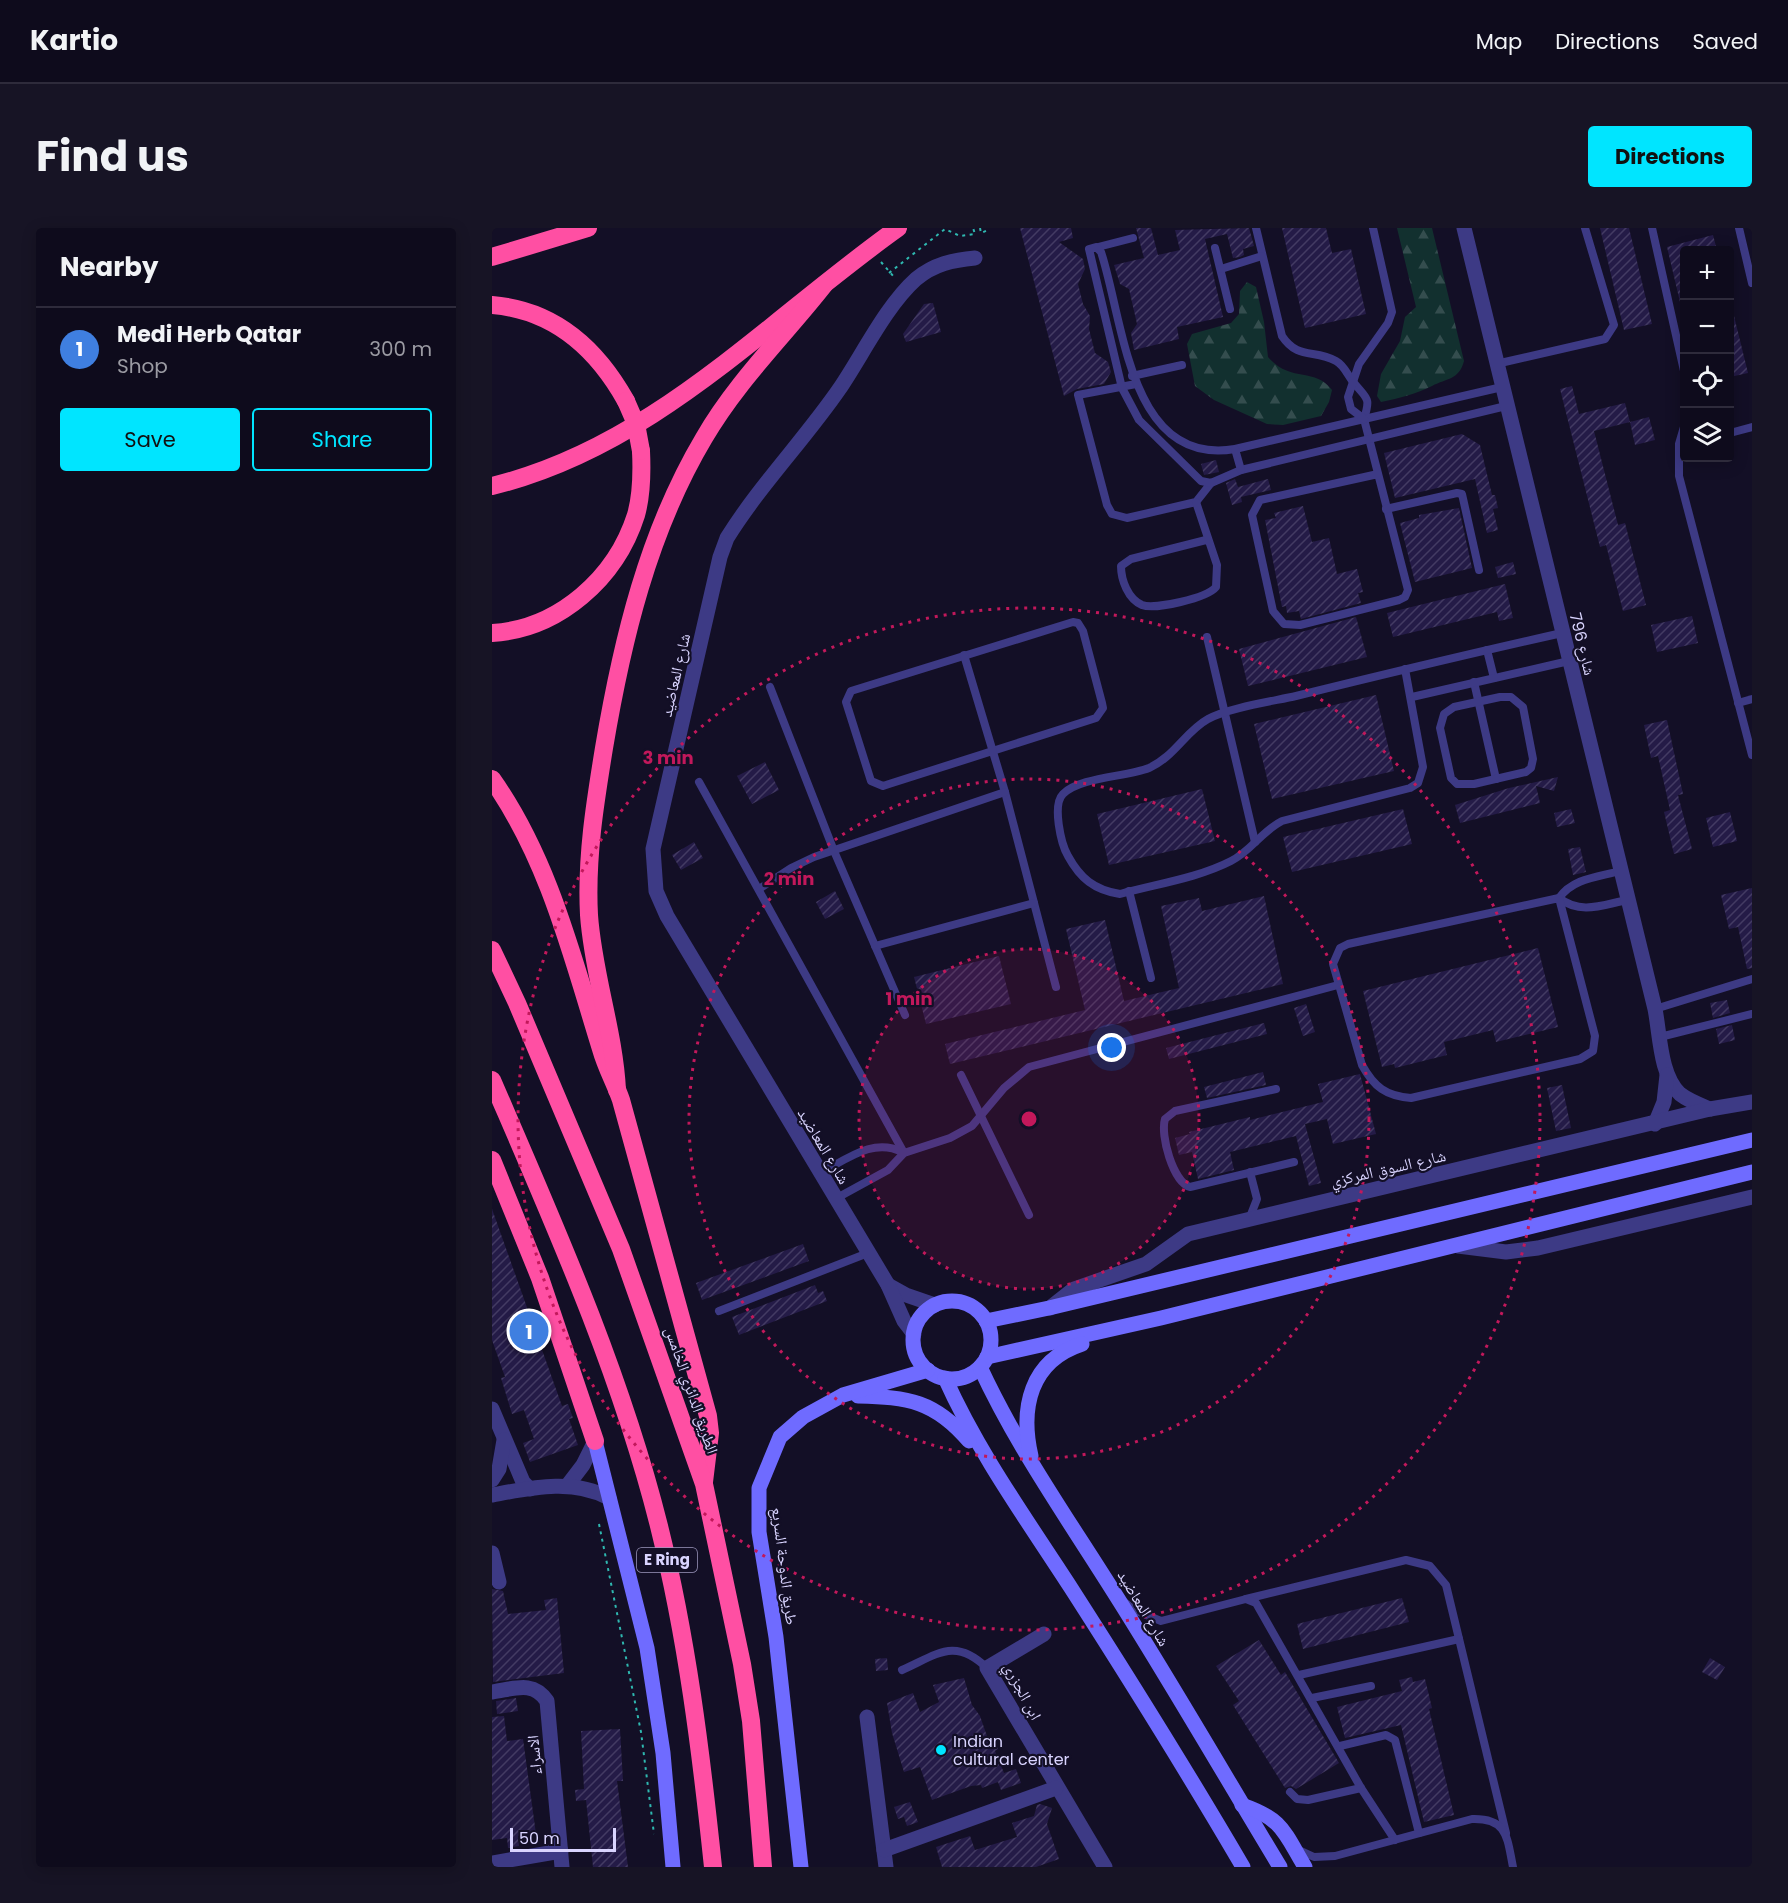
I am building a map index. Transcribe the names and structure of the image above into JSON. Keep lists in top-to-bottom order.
{
  "streets": {
    "highway": ["الطريق الدائري الخامس", "E Ring"],
    "street": [
      "شارع 796",
      "شارع المعاضيد",
      "شارع السوق المركزي",
      "طريق الدوحة السريع",
      "ابن الجزري",
      "الاسراء"
    ]
  },
  "crossings": [
    ["شارع 796", "شارع السوق المركزي"],
    ["شارع المعاضيد", "شارع السوق المركزي"],
    ["شارع المعاضيد", "طريق الدوحة السريع"],
    ["شارع السوق المركزي", "طريق الدوحة السريع"]
  ],
  "places": ["Indian cultural center"],
  "scale_bar": "50 m",
  "page": {
    "header": "Kartio",
    "nav": ["Map", "Directions", "Saved"],
    "title": "Find us",
    "buttons": [
      "Directions",
      ["Save", "Share"]
    ],
    "heading": "Nearby",
    "map_buttons": ["+", "−"],
    "list": [
      {
        "mark": "1",
        "name": "Medi Herb Qatar",
        "note": "Shop",
        "value": "300 m"
      }
    ],
    "pins": "1",
    "scale": "50 m"
  },
  "rings": ["3 min", "2 min", "1 min"]
}
